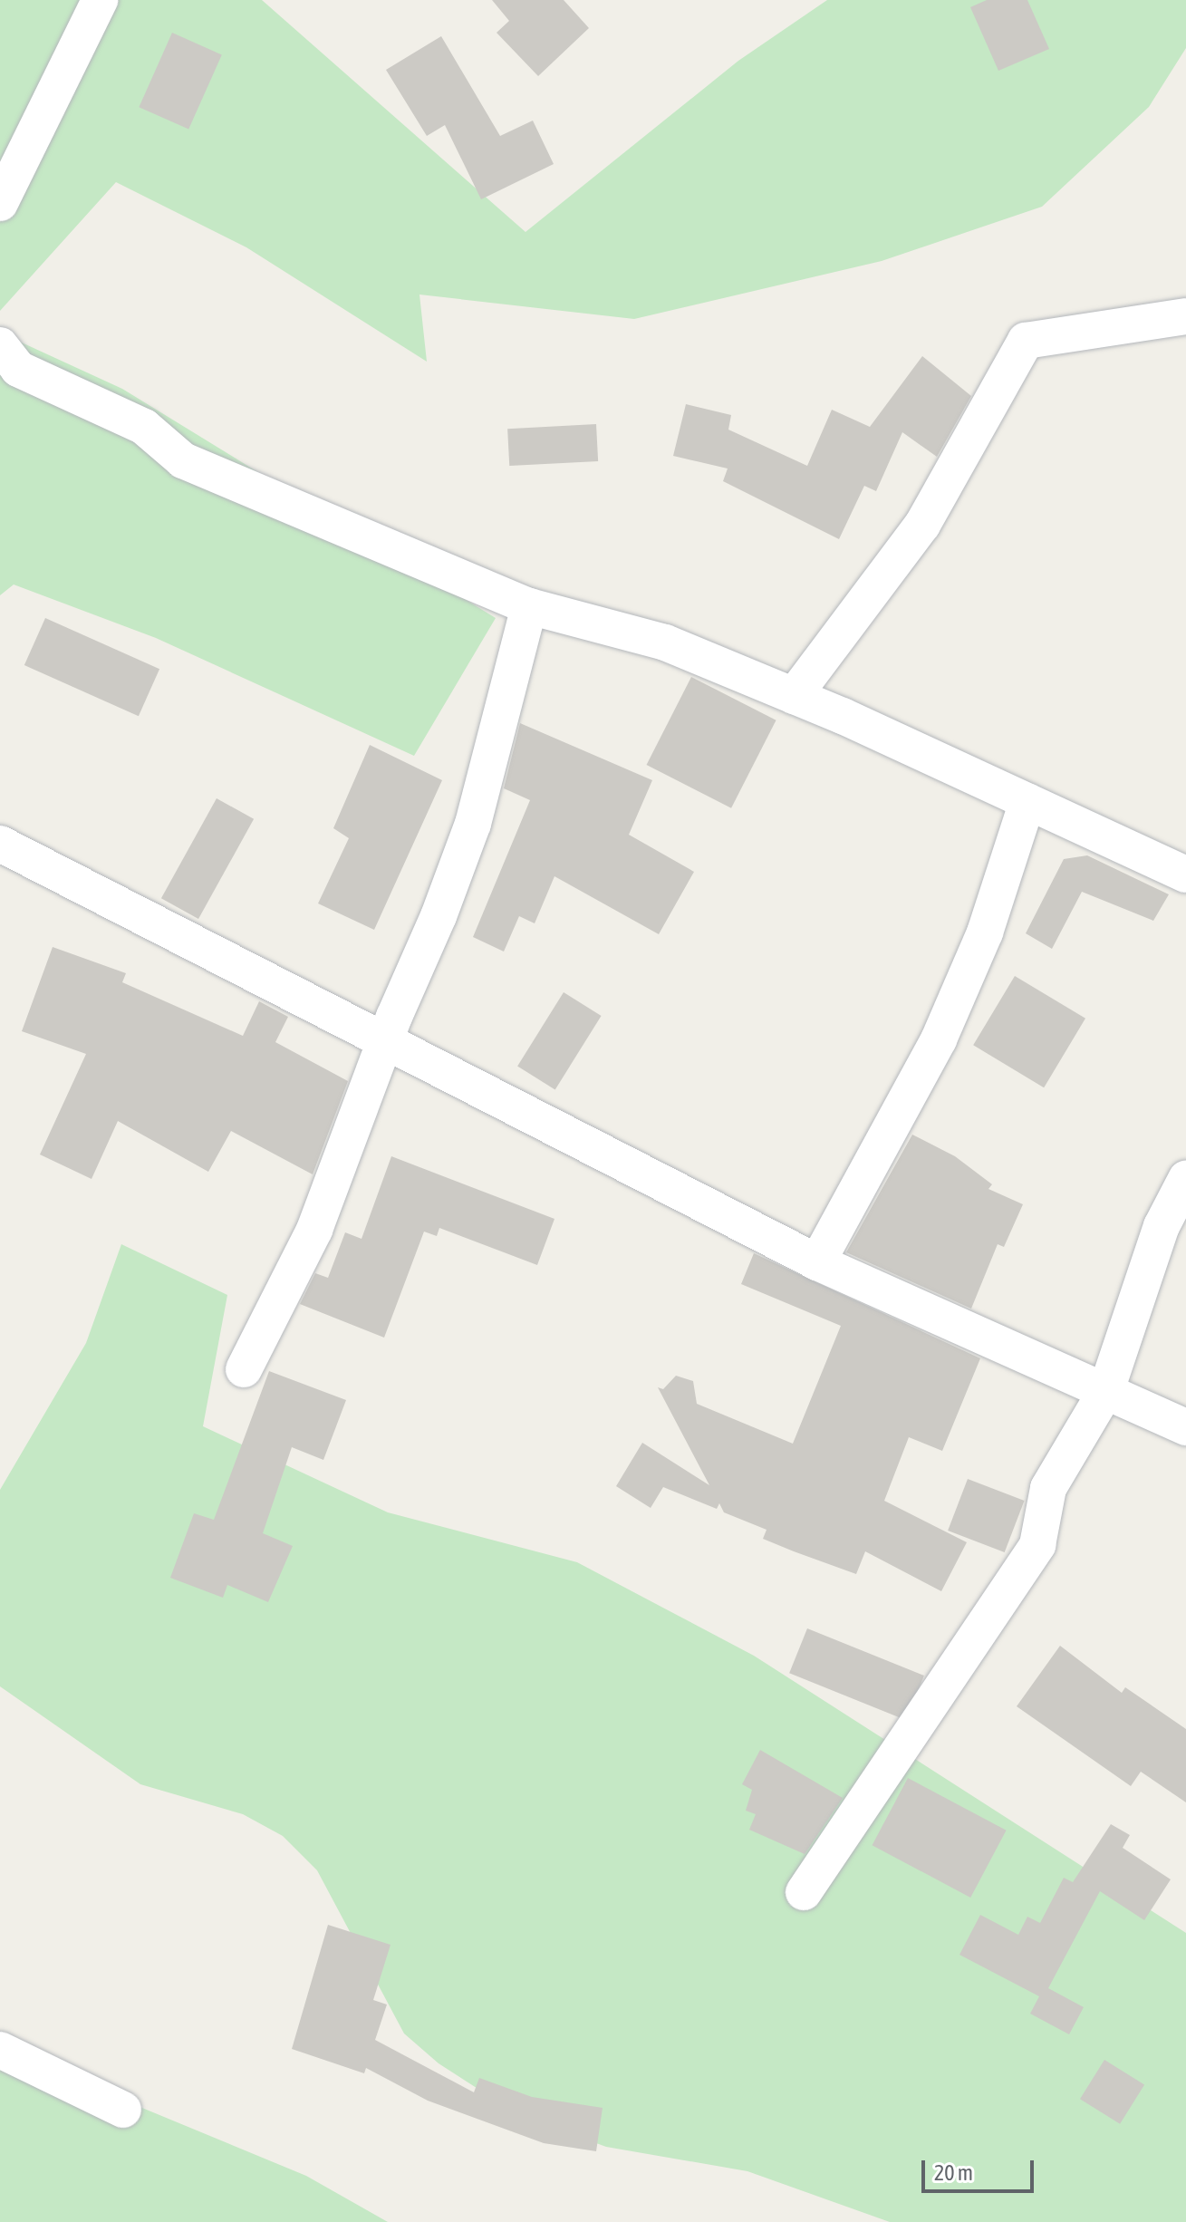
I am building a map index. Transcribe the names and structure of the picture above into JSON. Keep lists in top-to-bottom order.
{
  "scale_bar": "20 m"
}
